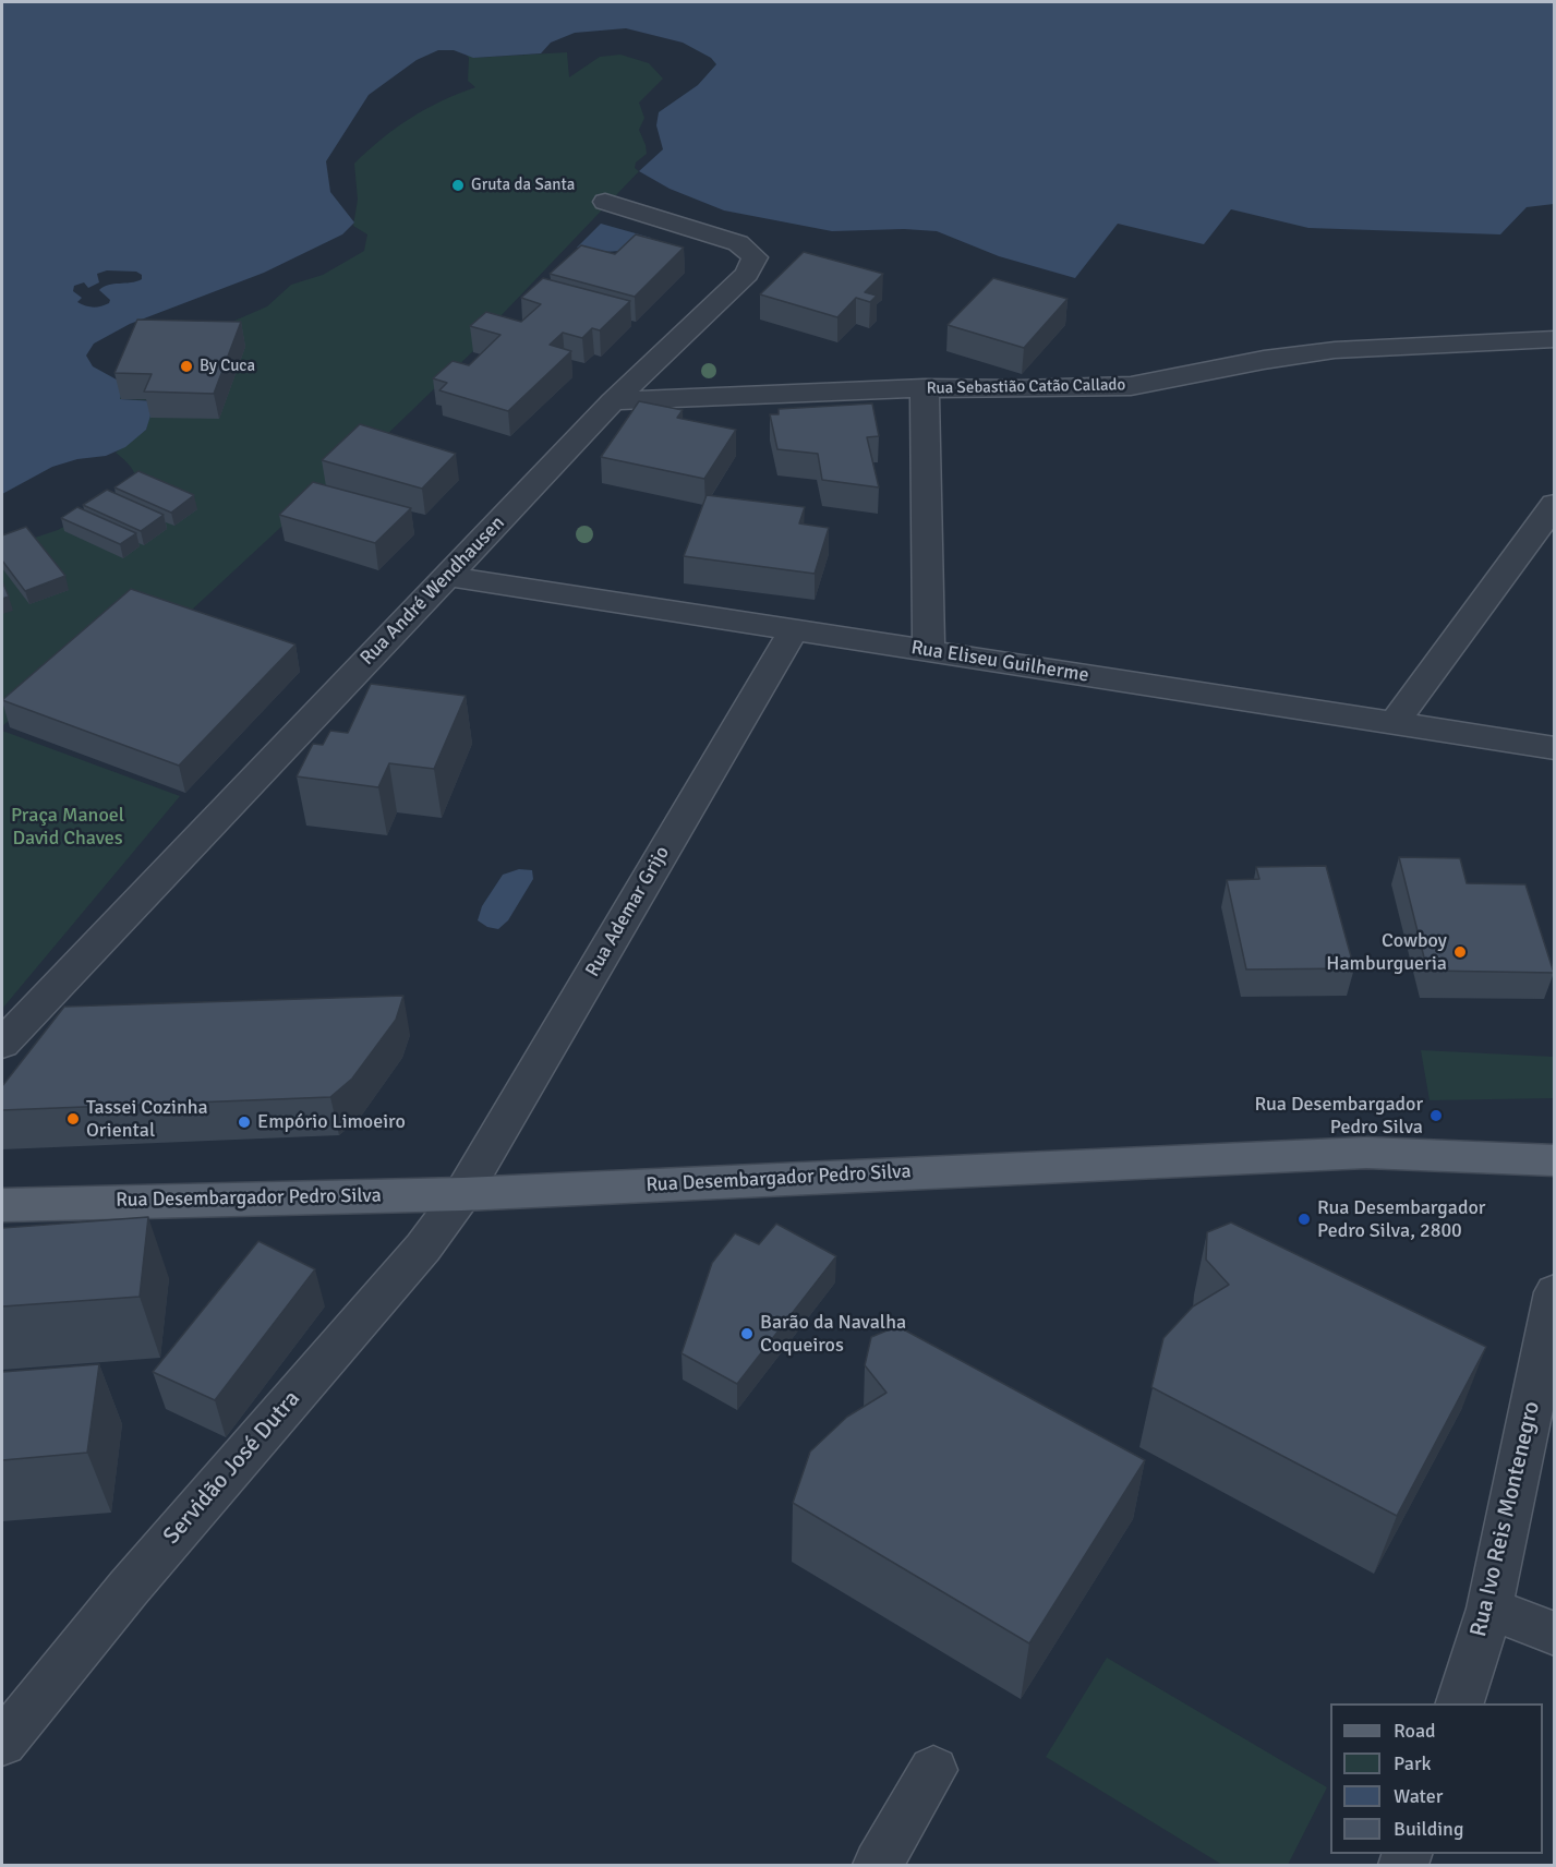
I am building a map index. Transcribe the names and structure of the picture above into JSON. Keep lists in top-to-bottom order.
{
  "streets": {
    "main road": ["Rua Desembargador Pedro Silva"],
    "street": [
      "Rua Sebastião Catão Callado",
      "Rua André Wendhausen",
      "Rua Eliseu Guilherme",
      "Rua Ademar Grijo",
      "Servidão José Dutra",
      "Rua Ivo Reis Montenegro"
    ]
  },
  "crossings": [
    ["Rua Sebastião Catão Callado", "Rua André Wendhausen"],
    ["Rua André Wendhausen", "Rua Eliseu Guilherme"],
    ["Rua Eliseu Guilherme", "Rua Ademar Grijo"],
    ["Rua Ademar Grijo", "Rua Desembargador Pedro Silva"],
    ["Rua Ademar Grijo", "Servidão José Dutra"],
    ["Rua Desembargador Pedro Silva", "Servidão José Dutra"]
  ],
  "parks": ["Praça Manoel David Chaves"],
  "places": [
    "Gruta da Santa",
    "By Cuca",
    "Cowboy Hamburgueria",
    "Rua Desembargador Pedro Silva",
    "Tassei Cozinha Oriental",
    "Empório Limoeiro",
    "Rua Desembargador Pedro Silva, 2800",
    "Barão da Navalha Coqueiros"
  ],
  "legend": [
    "Road",
    "Park",
    "Water",
    "Building"
  ]
}
